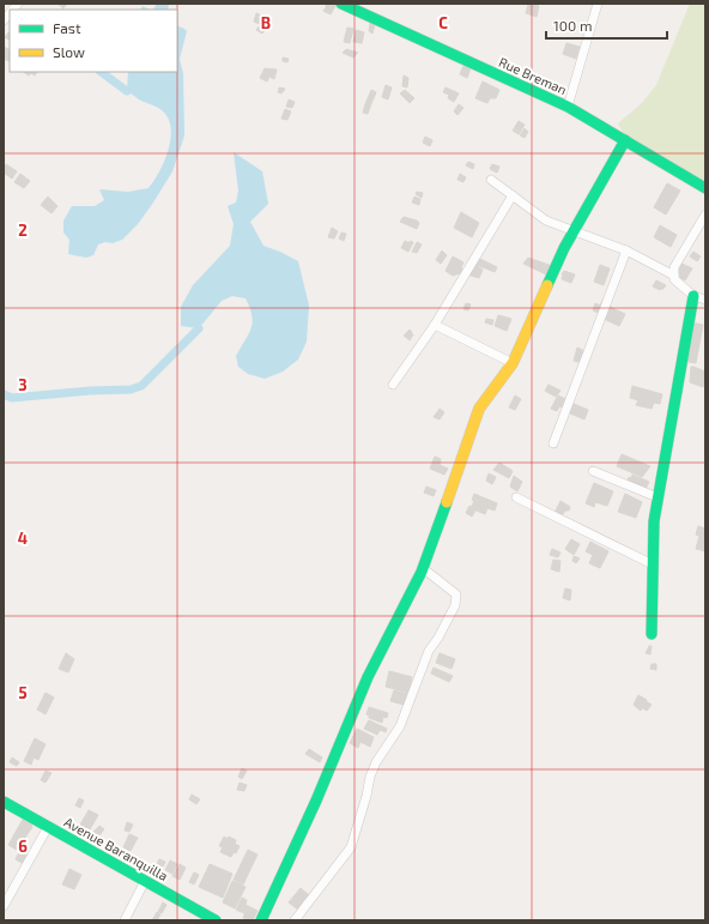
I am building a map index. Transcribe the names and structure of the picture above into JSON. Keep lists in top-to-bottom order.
{
  "streets": {
    "street": ["Rue Breman", "Avenue Baranquilla"]
  },
  "legend": ["Fast", "Slow"],
  "scale_bar": "100 m",
  "grid": {
    "columns": ["B", "C"],
    "rows": [
      "2",
      "3",
      "4",
      "5",
      "6"
    ]
  }
}
